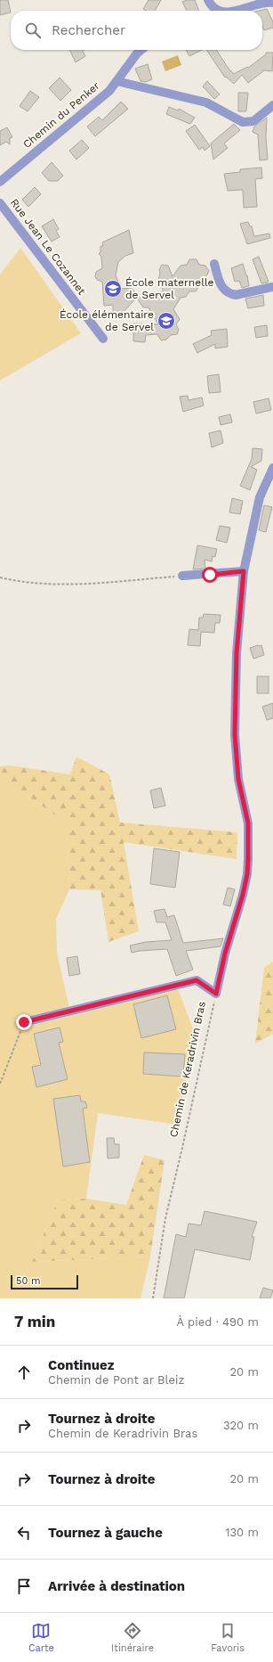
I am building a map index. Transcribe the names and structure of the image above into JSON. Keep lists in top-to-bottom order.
{
  "streets": {
    "street": ["Chemin du Penker", "Rue Jean Le Cozannet", "Chemin de Keradrivin Bras"]
  },
  "places": {
    "school or university": ["École maternelle de Servel", "École élémentaire de Servel"]
  },
  "scale_bar": "50 m",
  "page": {
    "search": "Rechercher",
    "scale": "50 m",
    "heading": ["7 min", "À pied · 490 m"],
    "list": [
      ["Continuez", "Chemin de Pont ar Bleiz", "20 m"],
      ["Tournez à droite", "Chemin de Keradrivin Bras", "320 m"],
      ["Tournez à droite", "20 m"],
      ["Tournez à gauche", "130 m"],
      "Arrivée à destination"
    ],
    "nav": ["Carte", "Itinéraire", "Favoris"]
  }
}
